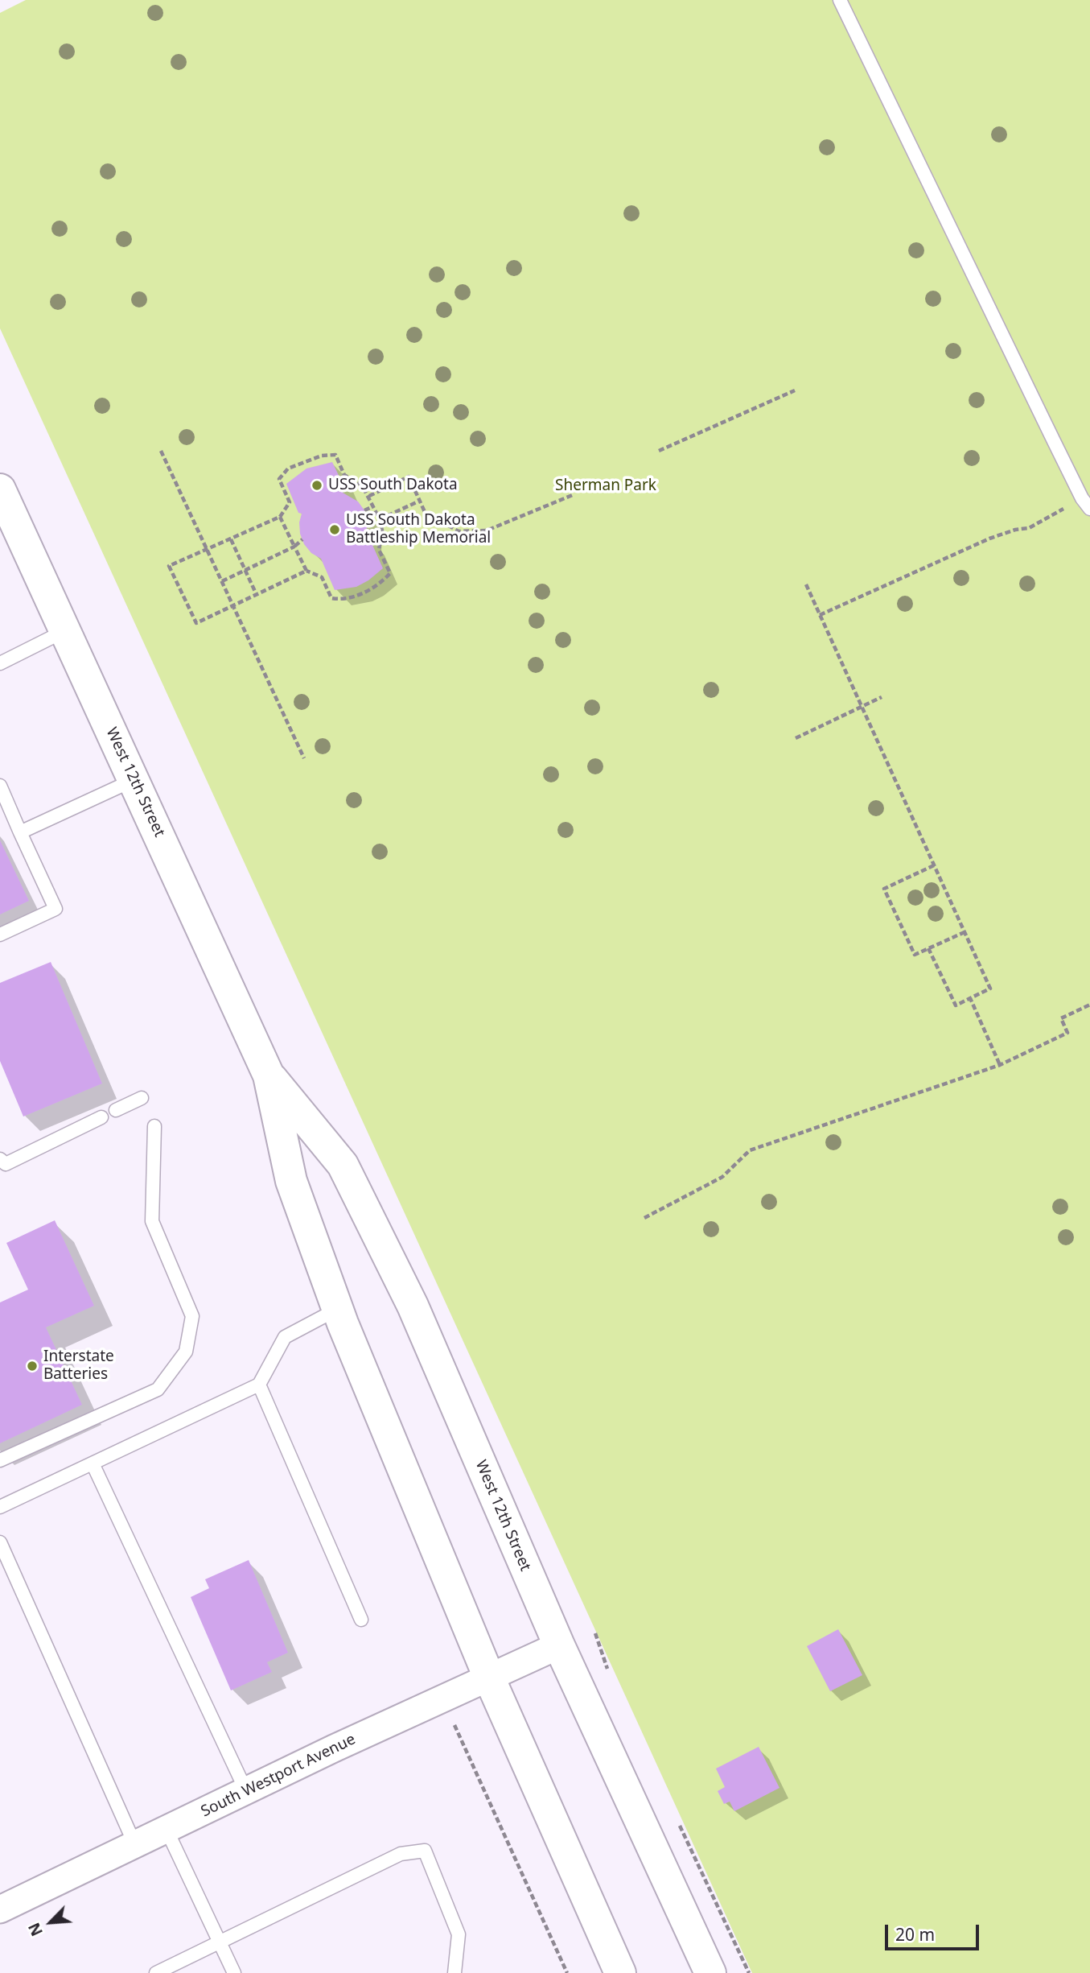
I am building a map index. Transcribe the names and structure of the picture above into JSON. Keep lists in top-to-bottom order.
{
  "streets": {
    "main road": ["West 12th Street"],
    "street": ["South Westport Avenue"]
  },
  "crossings": [
    ["West 12th Street", "South Westport Avenue"]
  ],
  "parks": ["Sherman Park"],
  "places": ["USS South Dakota", "USS South Dakota Battleship Memorial", "Interstate Batteries"],
  "scale_bar": "20 m",
  "north": "bottom left"
}
